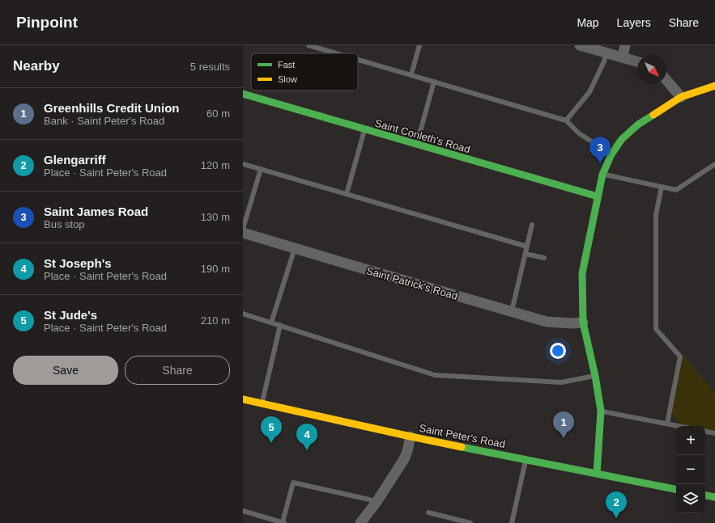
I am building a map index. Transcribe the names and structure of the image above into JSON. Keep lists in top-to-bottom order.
{
  "streets": {
    "street": ["Saint Conleth's Road", "Saint Patrick's Road", "Saint Peter's Road"]
  },
  "legend": ["Fast", "Slow"],
  "north": "bottom right",
  "page": {
    "header": "Pinpoint",
    "nav": ["Map", "Layers", "Share"],
    "heading": ["Nearby", "5 results"],
    "list": [
      {
        "mark": "1",
        "name": "Greenhills Credit Union",
        "note": "Bank · Saint Peter's Road",
        "value": "60 m"
      },
      {
        "mark": "2",
        "name": "Glengarriff",
        "note": "Place · Saint Peter's Road",
        "value": "120 m"
      },
      {
        "mark": "3",
        "name": "Saint James Road",
        "note": "Bus stop",
        "value": "130 m"
      },
      {
        "mark": "4",
        "name": "St Joseph's",
        "note": "Place · Saint Peter's Road",
        "value": "190 m"
      },
      {
        "mark": "5",
        "name": "St Jude's",
        "note": "Place · Saint Peter's Road",
        "value": "210 m"
      }
    ],
    "pins": [
      "3",
      "1",
      "5",
      "4",
      "2"
    ],
    "buttons": ["Save", "Share"],
    "map_buttons": ["+", "−"]
  }
}
